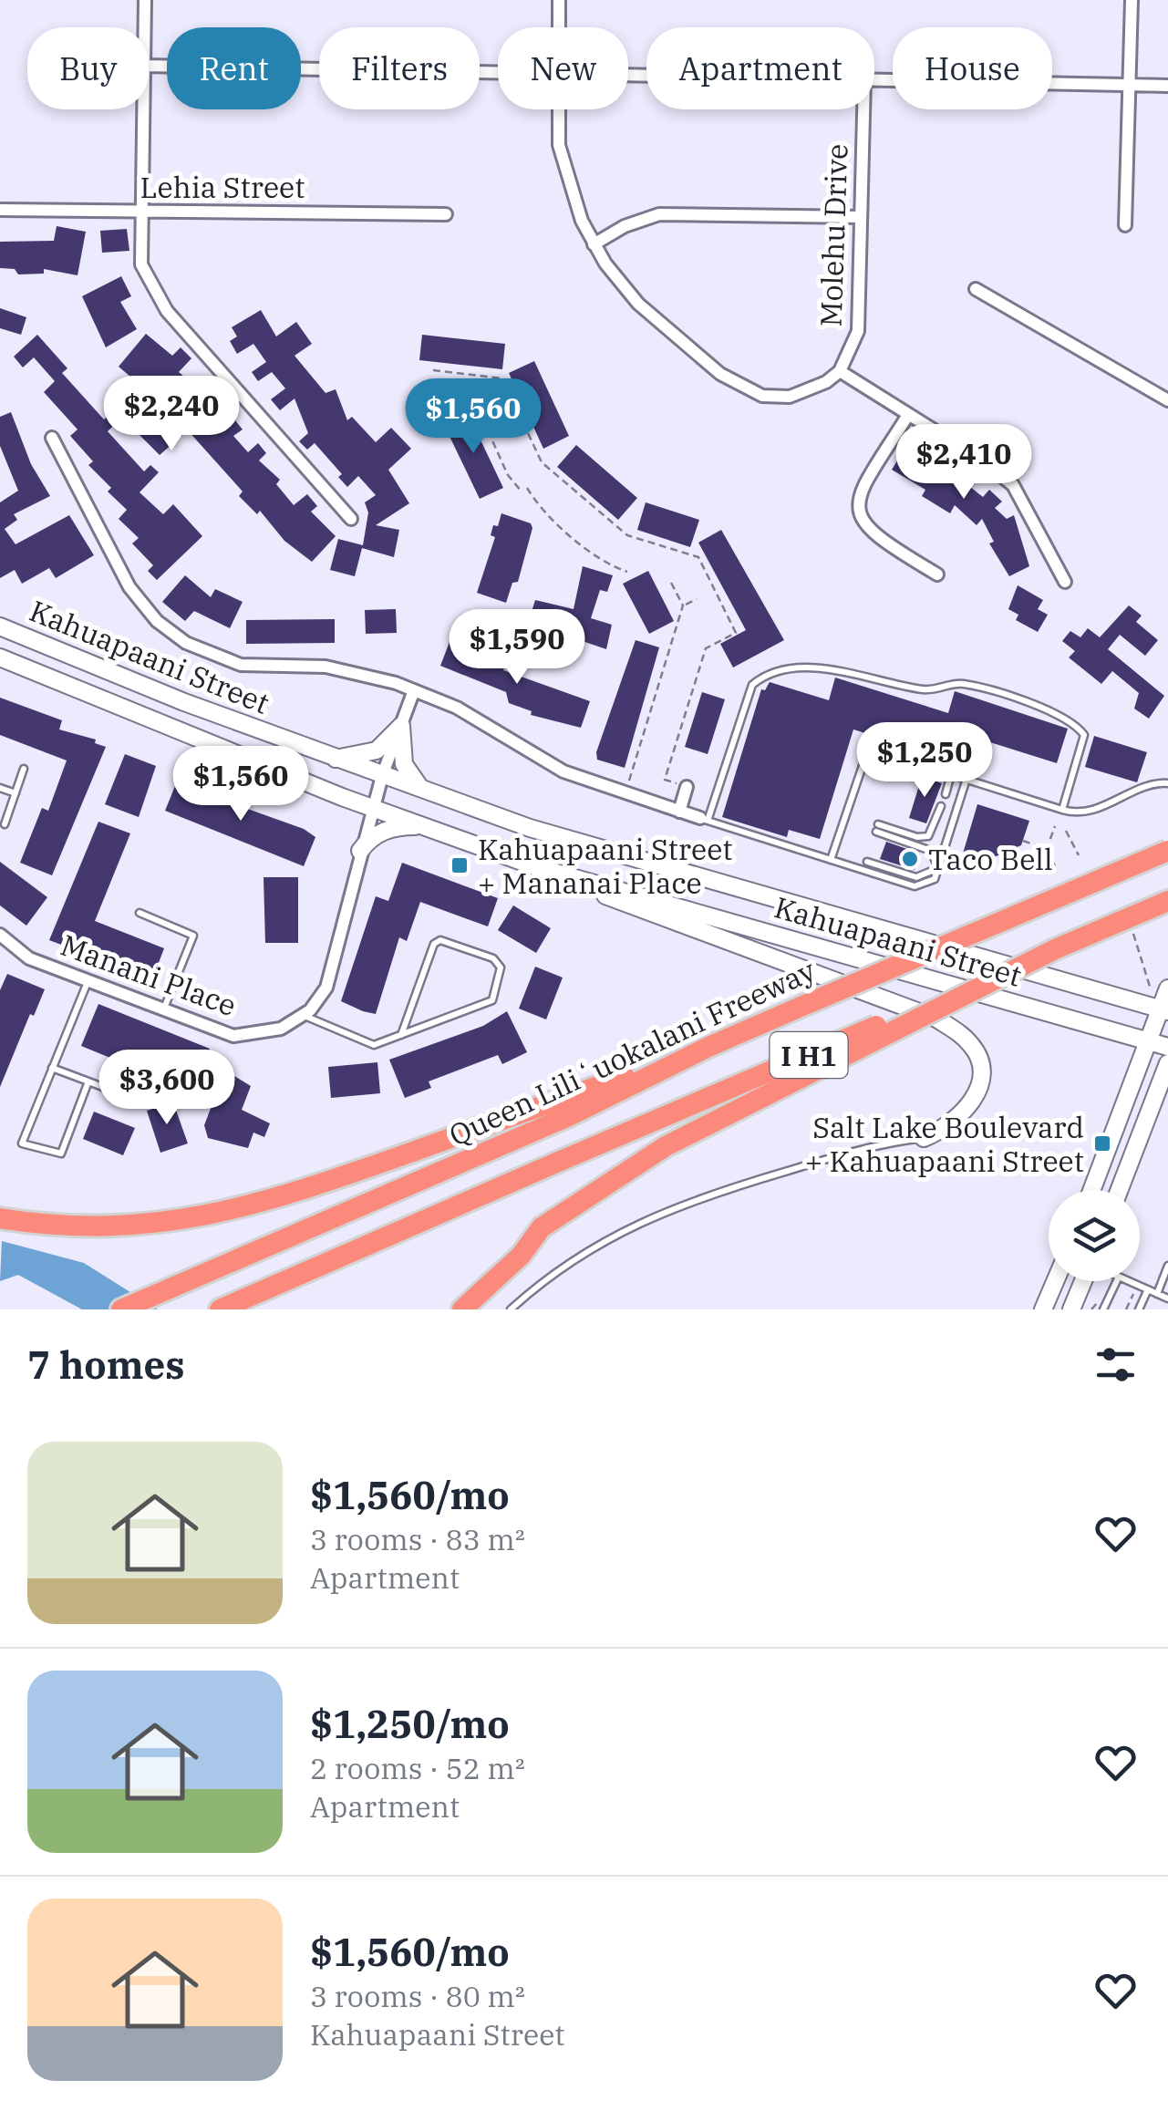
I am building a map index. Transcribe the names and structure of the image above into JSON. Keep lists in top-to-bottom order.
{
  "streets": {
    "highway": ["Queen Liliʻuokalani Freeway", "I H1"],
    "main road": ["Kahuapaani Street"],
    "street": ["Lehia Street", "Molehu Drive", "Manani Place"]
  },
  "places": {
    "other": ["Taco Bell"],
    "transit": ["Kahuapaani Street + Mananai Place", "Salt Lake Boulevard + Kahuapaani Street"]
  },
  "page": {
    "chip": [
      "Buy",
      "Rent",
      "Filters",
      "New",
      "Apartment",
      "House"
    ],
    "price": [
      "$2,240",
      "$1,560",
      "$2,410",
      "$1,590",
      "$1,250",
      "$1,560",
      "$3,600"
    ],
    "heading": "7 homes",
    "list": [
      {
        "name": "$1,560/mo",
        "note": "3 rooms · 83 m² · Apartment"
      },
      {
        "name": "$1,250/mo",
        "note": "2 rooms · 52 m² · Apartment"
      },
      {
        "name": "$1,560/mo",
        "note": "3 rooms · 80 m² · Kahuapaani Street"
      }
    ]
  }
}
